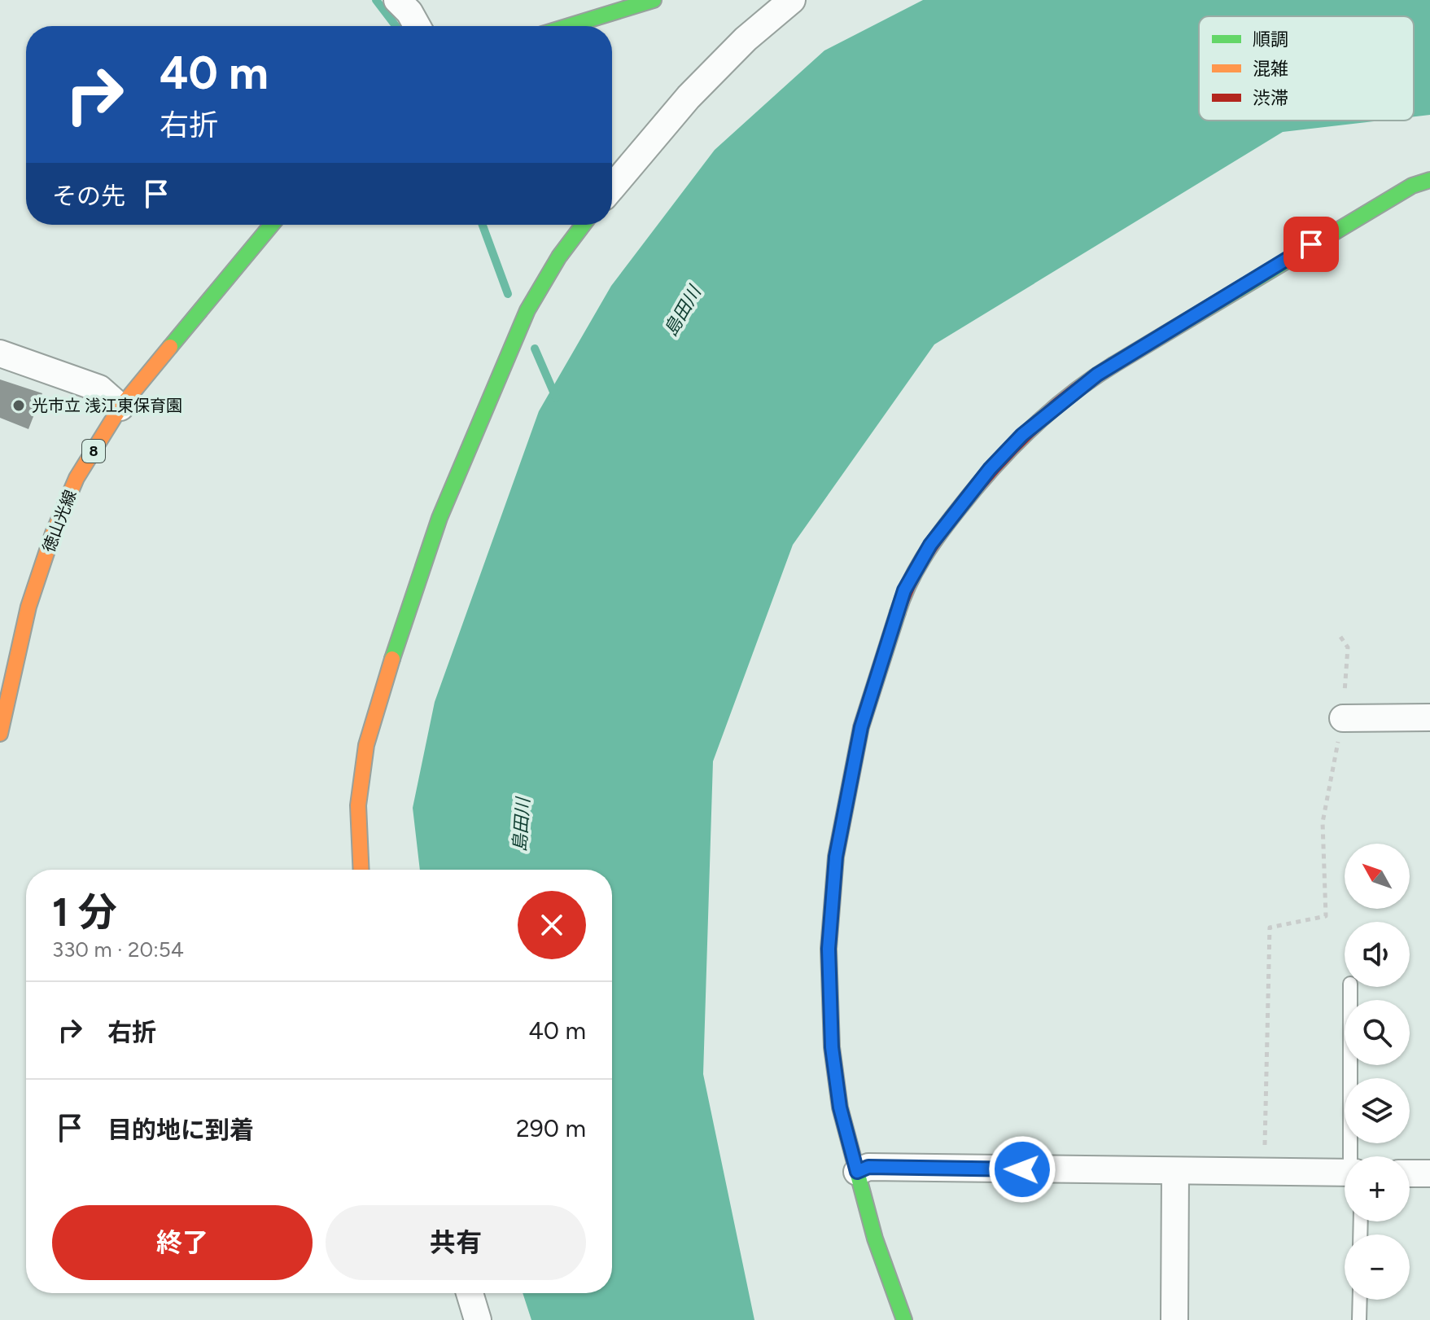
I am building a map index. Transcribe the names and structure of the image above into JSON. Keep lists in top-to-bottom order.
{
  "streets": {
    "street": ["8", "徳山光線"]
  },
  "water": ["島田川"],
  "places": ["光市立 浅江東保育園"],
  "legend": ["順調", "混雑", "渋滞"],
  "north": "top left",
  "page": {
    "turn": ["40 m", "右折"],
    "then": "その先",
    "map_buttons": ["+", "−"],
    "heading": ["1 分", "330 m · 20:54"],
    "list": [
      {
        "name": "右折",
        "value": "40 m"
      },
      {
        "name": "目的地に到着",
        "value": "290 m"
      }
    ],
    "buttons": ["終了", "共有"]
  }
}
